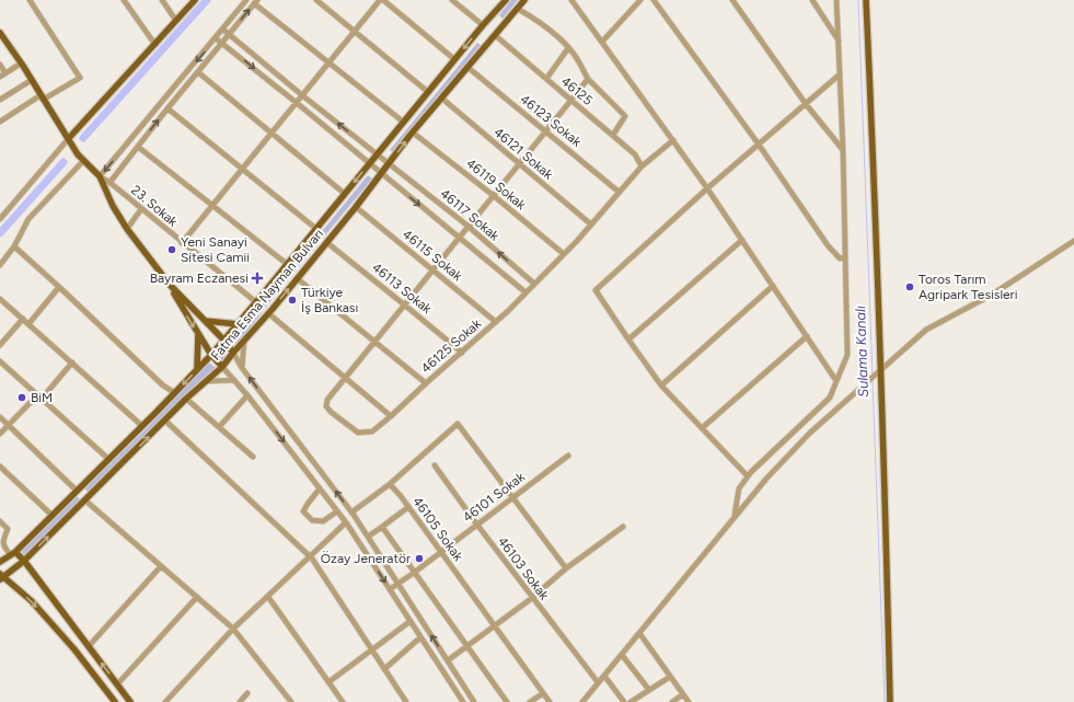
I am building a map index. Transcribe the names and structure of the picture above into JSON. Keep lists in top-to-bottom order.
{
  "streets": {
    "main road": ["Fatma Esma Nayman Bulvarı"],
    "street": [
      "46125",
      "46123 Sokak",
      "46121 Sokak",
      "46119 Sokak",
      "23. Sokak",
      "46117 Sokak",
      "46115 Sokak",
      "46113 Sokak",
      "46125 Sokak",
      "46101 Sokak",
      "46105 Sokak",
      "46103 Sokak"
    ]
  },
  "crossings": [
    ["46125", "Fatma Esma Nayman Bulvarı"],
    ["46123 Sokak", "Fatma Esma Nayman Bulvarı"],
    ["46121 Sokak", "Fatma Esma Nayman Bulvarı"],
    ["46119 Sokak", "Fatma Esma Nayman Bulvarı"],
    ["23. Sokak", "Fatma Esma Nayman Bulvarı"],
    ["46117 Sokak", "Fatma Esma Nayman Bulvarı"],
    ["46117 Sokak", "46125 Sokak"],
    ["46115 Sokak", "Fatma Esma Nayman Bulvarı"],
    ["46115 Sokak", "46125 Sokak"],
    ["46113 Sokak", "Fatma Esma Nayman Bulvarı"],
    ["46113 Sokak", "46125 Sokak"],
    ["46101 Sokak", "46105 Sokak"],
    ["46101 Sokak", "46103 Sokak"]
  ],
  "water": ["Sulama Kanalı"],
  "places": {
    "other": [
      "Yeni Sanayi Sitesi Camii",
      "Toros Tarım Agripark Tesisleri",
      "Türkiye İş Bankası",
      "BiM",
      "Özay Jeneratör"
    ],
    "health": ["Bayram Eczanesi"]
  }
}
